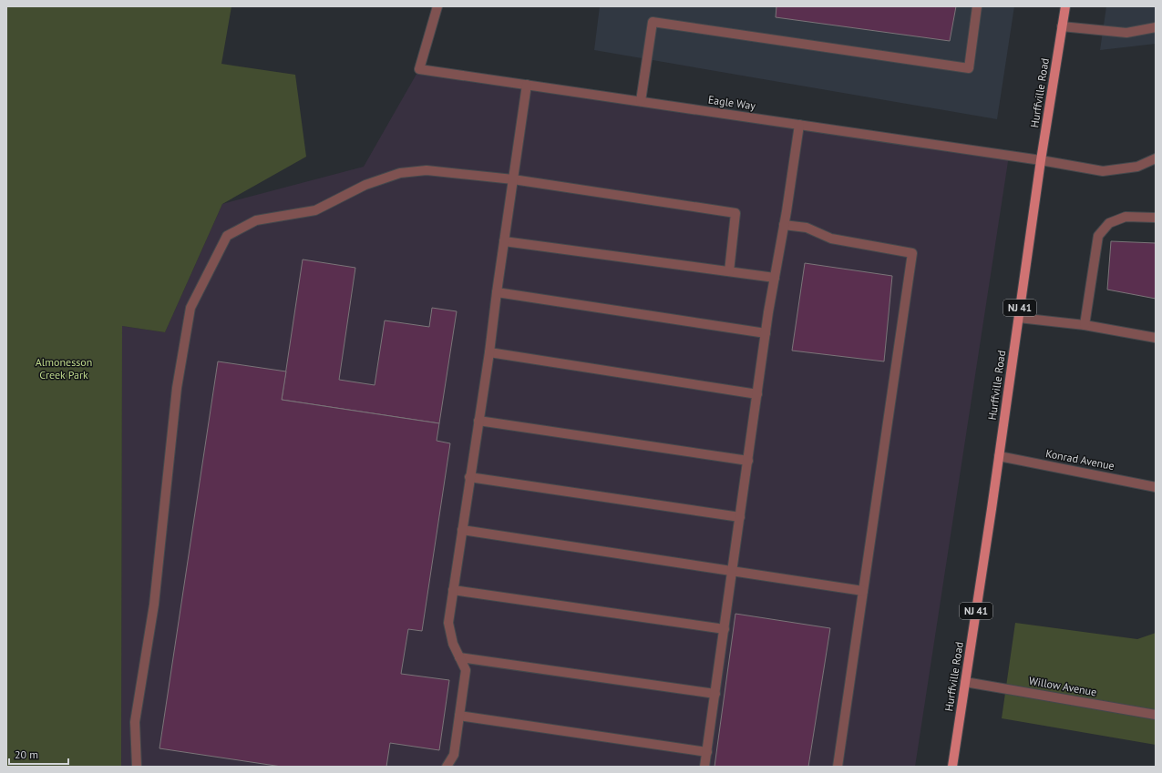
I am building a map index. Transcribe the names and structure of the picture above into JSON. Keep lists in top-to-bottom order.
{
  "streets": {
    "main road": ["Hurffville Road", "NJ 41"],
    "street": ["Eagle Way", "Konrad Avenue", "Willow Avenue"]
  },
  "crossings": [
    ["Hurffville Road", "Eagle Way"],
    ["Hurffville Road", "Konrad Avenue"],
    ["Hurffville Road", "Willow Avenue"]
  ],
  "parks": ["Almonesson Creek Park"],
  "scale_bar": "20 m"
}
